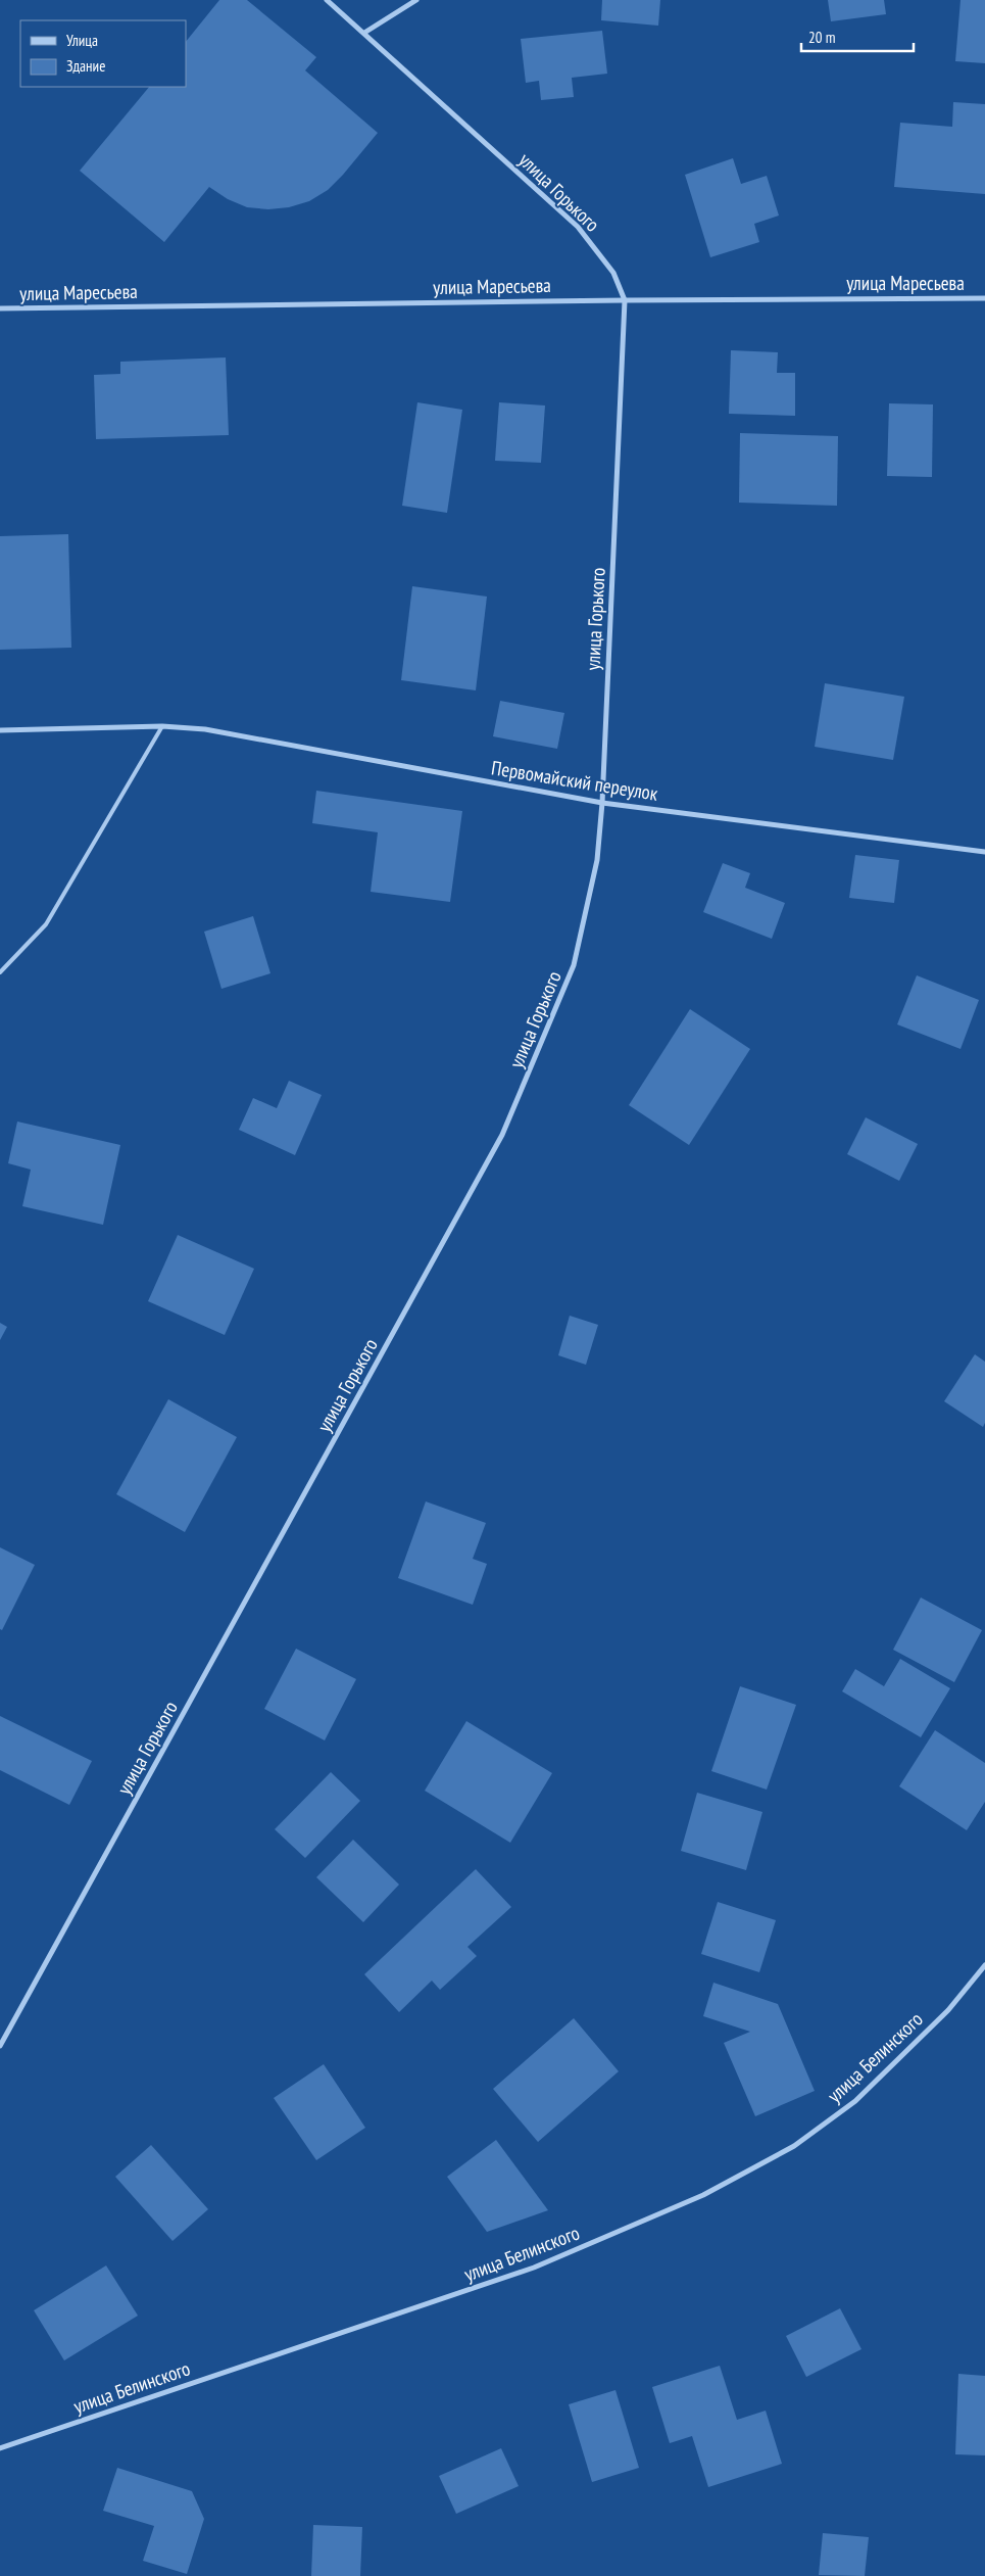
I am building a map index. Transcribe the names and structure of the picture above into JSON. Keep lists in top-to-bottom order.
{
  "streets": {
    "street": [
      "улица Горького",
      "улица Маресьева",
      "Первомайский переулок",
      "улица Белинского"
    ]
  },
  "crossings": [
    ["улица Горького", "улица Маресьева"],
    ["улица Горького", "Первомайский переулок"]
  ],
  "legend": ["Улица", "Здание"],
  "scale_bar": "20 m"
}
